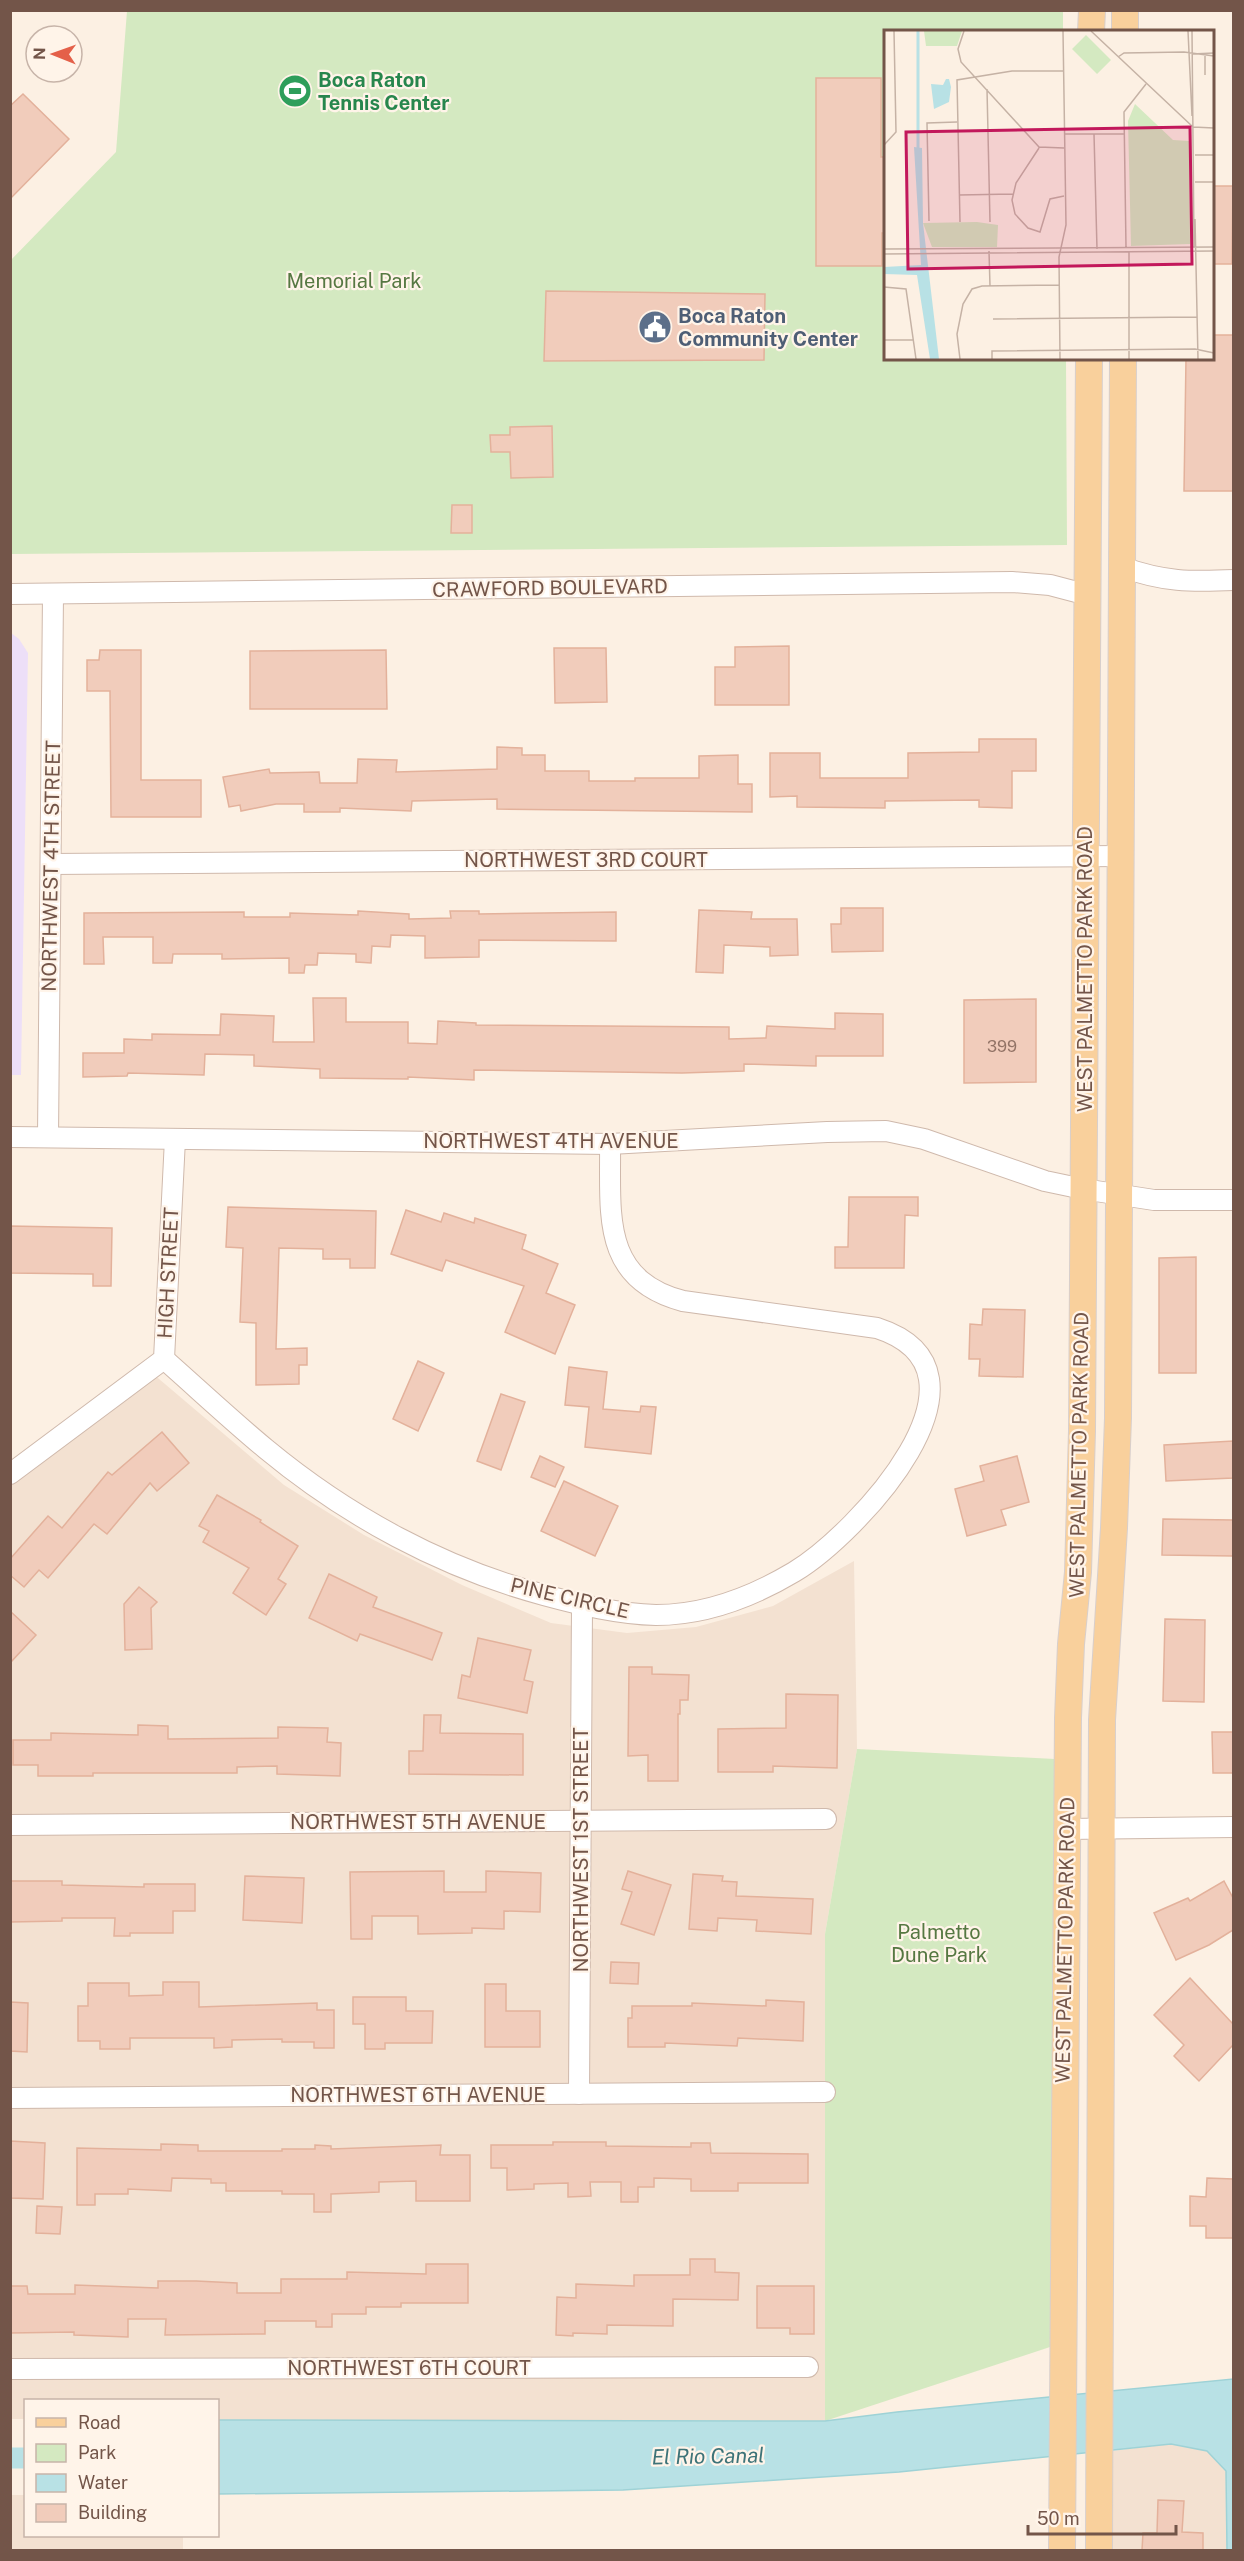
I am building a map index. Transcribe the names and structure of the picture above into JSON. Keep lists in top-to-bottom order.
{
  "streets": {
    "main road": ["WEST PALMETTO PARK ROAD"],
    "street": [
      "CRAWFORD BOULEVARD",
      "NORTHWEST 3RD COURT",
      "NORTHWEST 4TH STREET",
      "NORTHWEST 4TH AVENUE",
      "HIGH STREET",
      "PINE CIRCLE",
      "NORTHWEST 5TH AVENUE",
      "NORTHWEST 1ST STREET",
      "NORTHWEST 6TH AVENUE",
      "NORTHWEST 6TH COURT"
    ]
  },
  "crossings": [
    ["CRAWFORD BOULEVARD", "NORTHWEST 4TH STREET"],
    ["CRAWFORD BOULEVARD", "WEST PALMETTO PARK ROAD"],
    ["NORTHWEST 3RD COURT", "NORTHWEST 4TH STREET"],
    ["NORTHWEST 3RD COURT", "WEST PALMETTO PARK ROAD"],
    ["NORTHWEST 4TH STREET", "NORTHWEST 4TH AVENUE"],
    ["WEST PALMETTO PARK ROAD", "NORTHWEST 4TH AVENUE"],
    ["NORTHWEST 4TH AVENUE", "HIGH STREET"],
    ["NORTHWEST 4TH AVENUE", "PINE CIRCLE"],
    ["HIGH STREET", "PINE CIRCLE"],
    ["PINE CIRCLE", "NORTHWEST 1ST STREET"],
    ["NORTHWEST 5TH AVENUE", "NORTHWEST 1ST STREET"],
    ["NORTHWEST 1ST STREET", "NORTHWEST 6TH AVENUE"]
  ],
  "water": ["El Rio Canal"],
  "parks": ["Memorial Park", "Palmetto Dune Park"],
  "places": {
    "sports": ["Boca Raton Tennis Center"],
    "public building": ["Boca Raton Community Center"]
  },
  "house_numbers": ["399"],
  "legend": [
    "Road",
    "Park",
    "Water",
    "Building"
  ],
  "scale_bar": "50 m",
  "north": "left"
}
